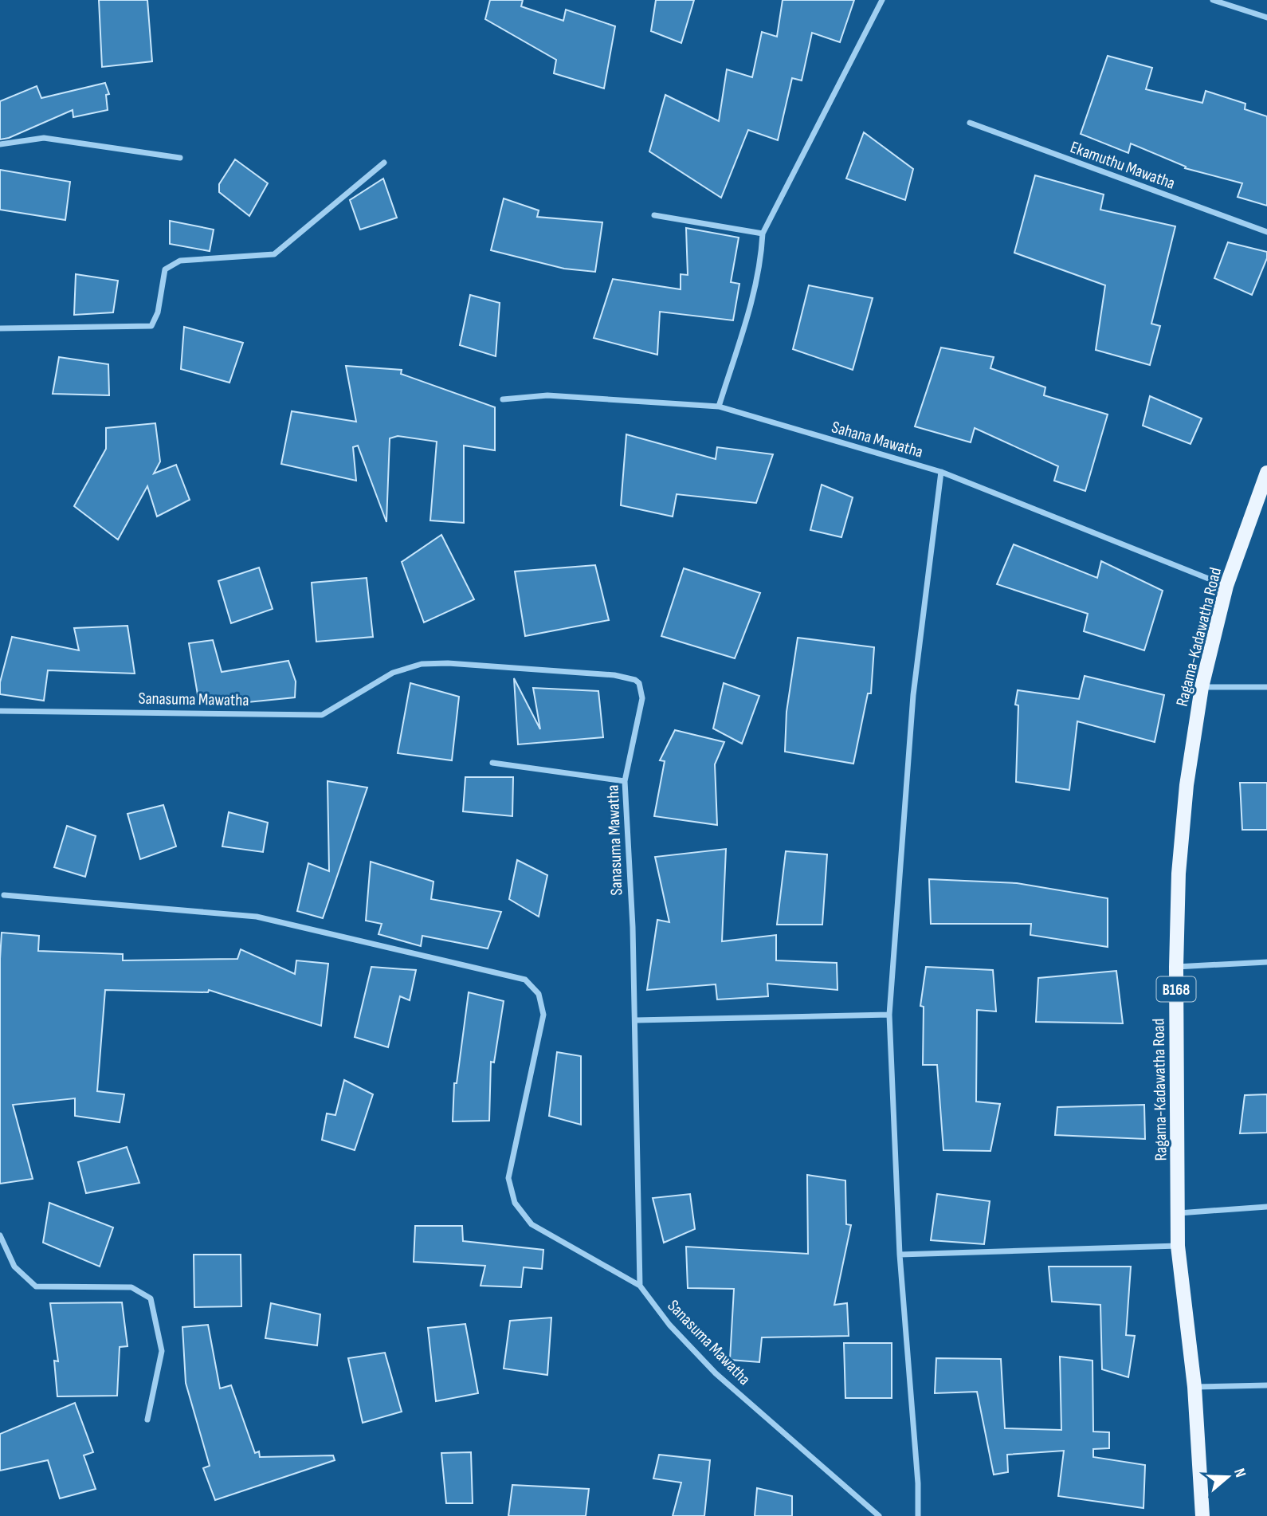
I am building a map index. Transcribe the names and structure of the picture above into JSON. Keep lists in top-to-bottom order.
{
  "streets": {
    "main road": ["Ragama-Kadawatha Road", "B168"],
    "street": ["Ekamuthu Mawatha", "Sahana Mawatha", "Sanasuma Mawatha"]
  },
  "crossings": [
    ["Sahana Mawatha", "Ragama-Kadawatha Road"]
  ],
  "north": "right"
}
